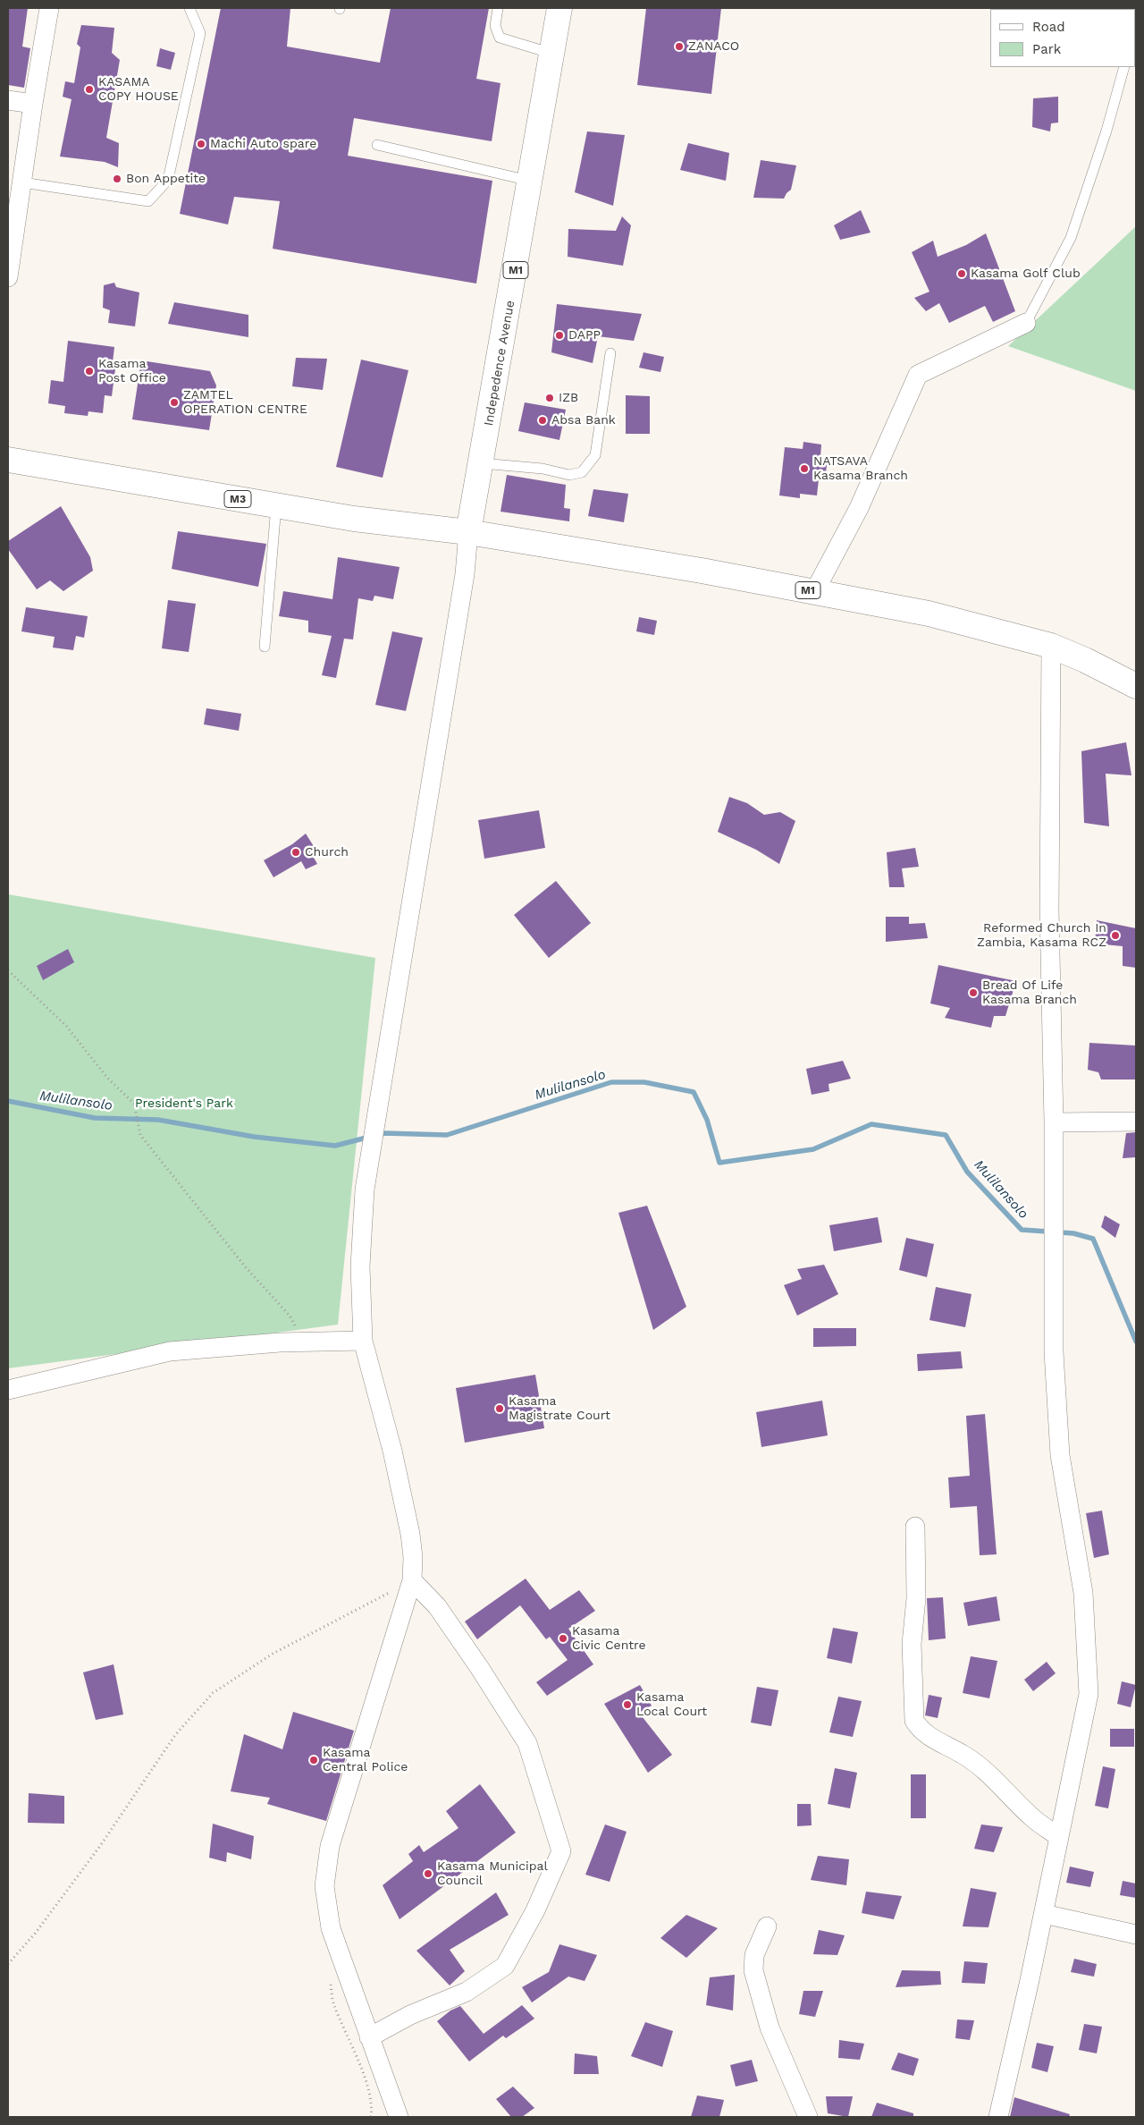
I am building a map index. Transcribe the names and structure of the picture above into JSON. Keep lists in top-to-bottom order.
{
  "streets": {
    "main road": ["M1", "Indepedence Avenue", "M3"]
  },
  "crossings": [
    ["M1", "Indepedence Avenue"],
    ["M1", "M3"],
    ["Indepedence Avenue", "M3"]
  ],
  "water": ["Mulilansolo"],
  "parks": ["President's Park"],
  "places": [
    "ZANACO",
    "KASAMA COPY HOUSE",
    "Machi Auto spare",
    "Bon Appetite",
    "Kasama Golf Club",
    "DAPP",
    "Kasama Post Office",
    "IZB",
    "ZAMTEL OPERATION CENTRE",
    "Absa Bank",
    "NATSAVA Kasama Branch",
    "Church",
    "Reformed Church In Zambia, Kasama RCZ",
    "Bread Of Life Kasama Branch",
    "Kasama Magistrate Court",
    "Kasama Civic Centre",
    "Kasama Local Court",
    "Kasama Central Police",
    "Kasama Municipal Council"
  ],
  "legend": ["Road", "Park"]
}
